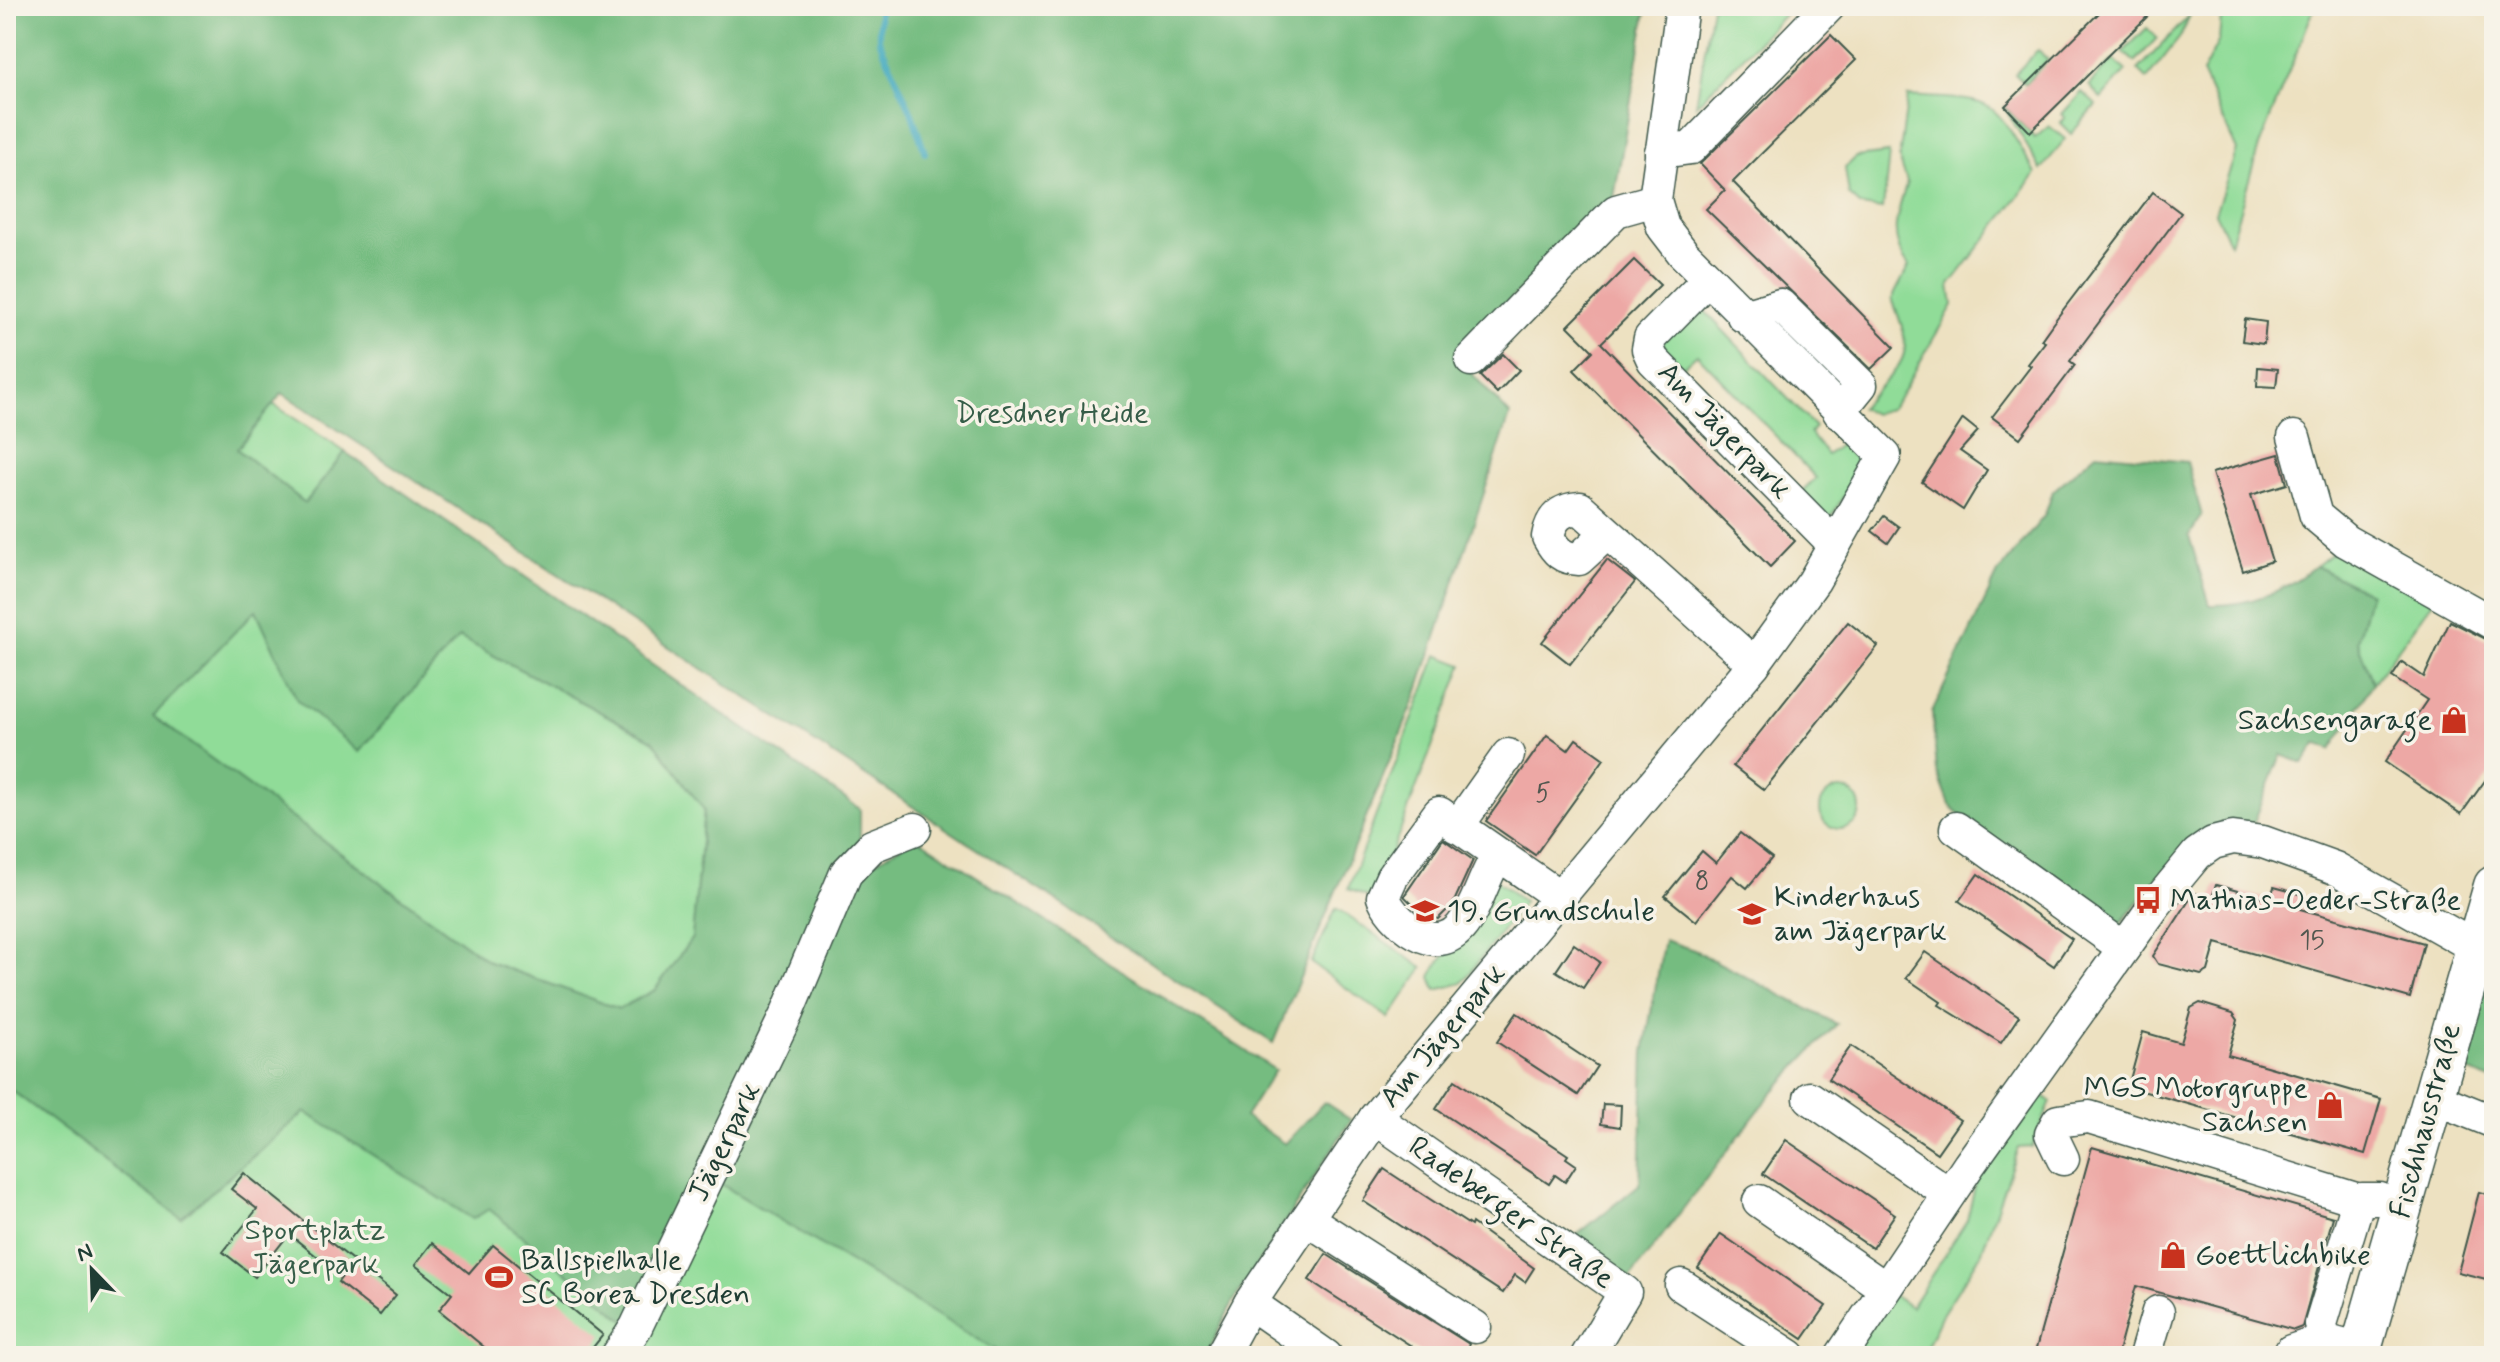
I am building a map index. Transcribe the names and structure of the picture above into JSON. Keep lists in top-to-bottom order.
{
  "streets": {
    "main road": ["Fischhausstraße"],
    "street": ["Am Jägerpark", "Jägerpark", "Radeberger Straße"]
  },
  "crossings": [
    ["Am Jägerpark", "Radeberger Straße"]
  ],
  "parks": ["Dresdner Heide", "Sportplatz Jägerpark"],
  "places": {
    "shop": ["Sachsengarage", "MGS Motorgruppe Sachsen", "Goettlichbike"],
    "bus stop": ["Mathias-Oeder-Straße"],
    "school or university": ["19. Grundschule", "Kinderhaus am Jägerpark"],
    "sports": ["Ballspielhalle SC Borea Dresden"]
  },
  "house_numbers": ["5", "8", "15"],
  "north": "top left"
}
